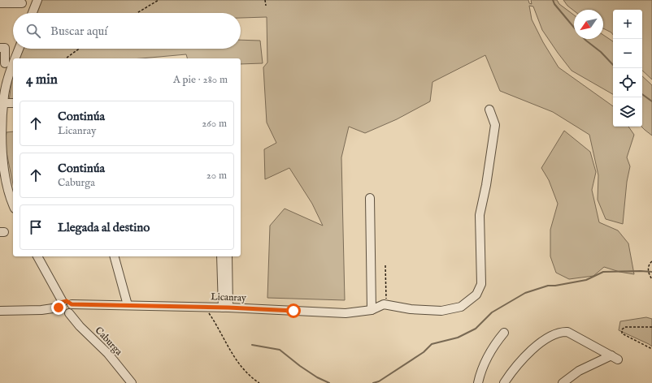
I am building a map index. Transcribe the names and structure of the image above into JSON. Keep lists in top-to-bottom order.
{
  "streets": {
    "street": ["Licanray", "Caburga"]
  },
  "crossings": [
    ["Licanray", "Caburga"]
  ],
  "north": "bottom left",
  "page": {
    "map_buttons": ["+", "−"],
    "search": "Buscar aquí",
    "heading": ["4 min", "A pie · 280 m"],
    "list": [
      ["Continúa", "Licanray", "260 m"],
      ["Continúa", "Caburga", "20 m"],
      "Llegada al destino"
    ]
  }
}
